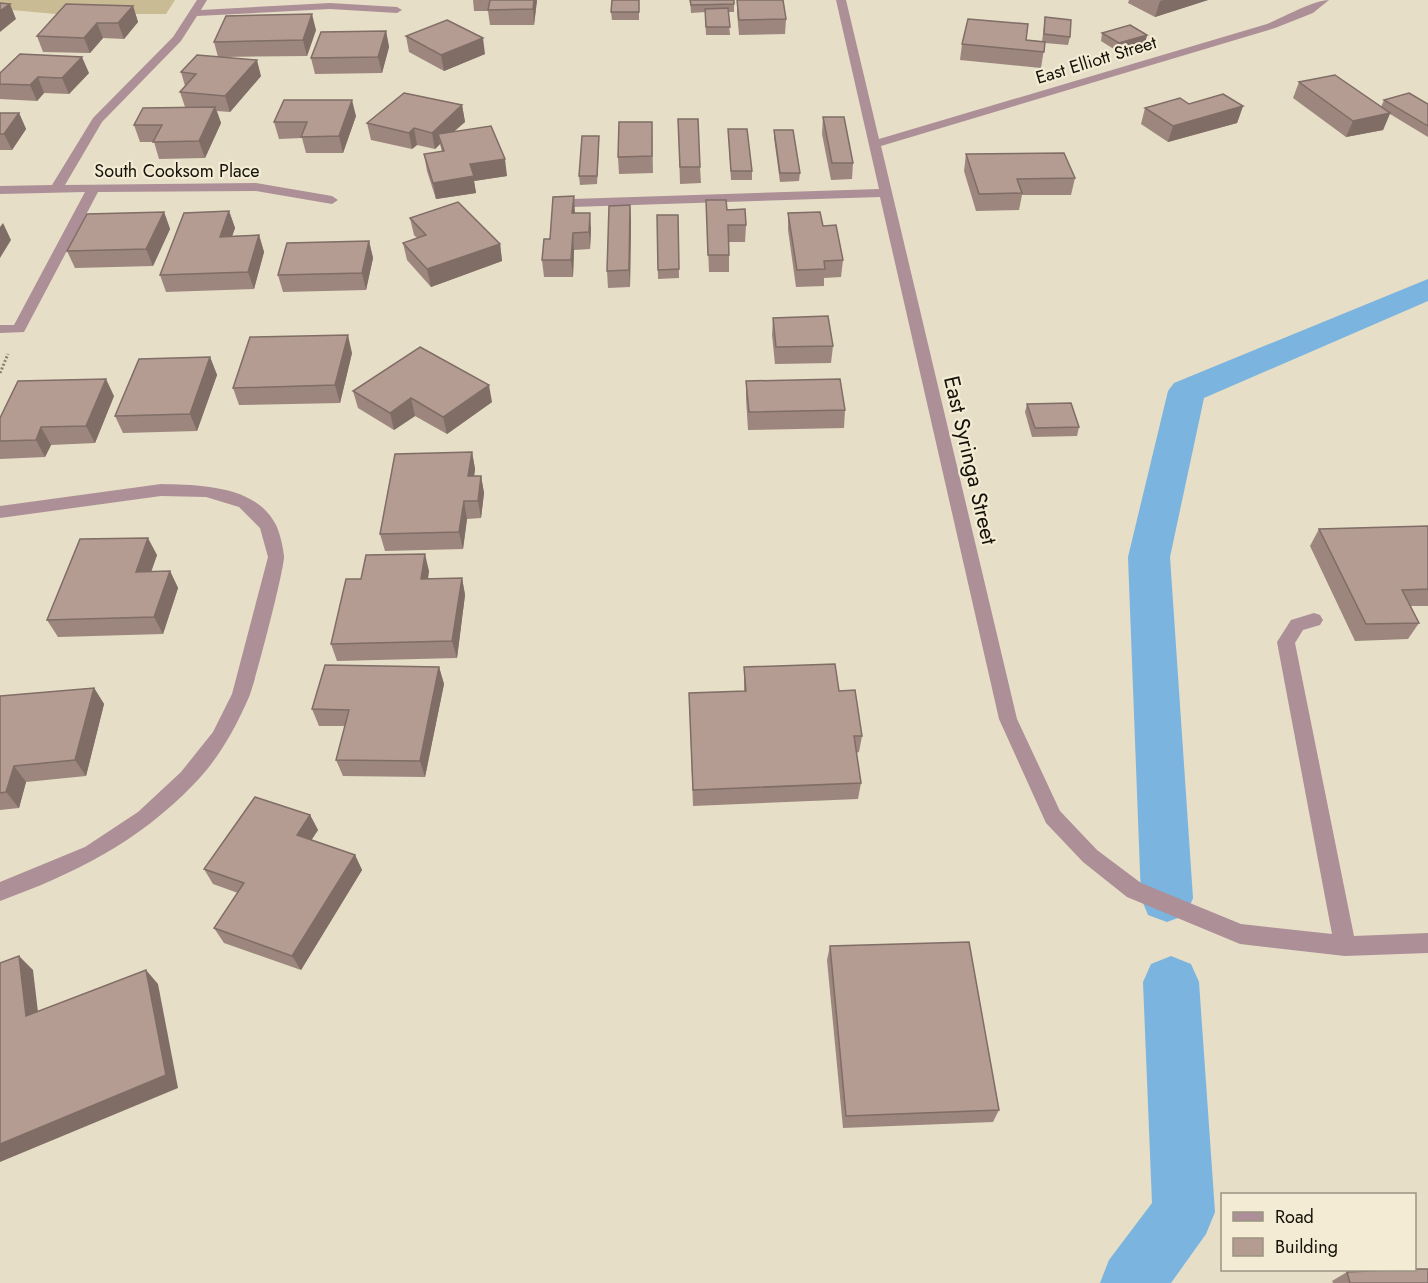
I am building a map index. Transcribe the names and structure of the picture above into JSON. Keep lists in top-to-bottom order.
{
  "streets": {
    "street": ["East Elliott Street", "South Cooksom Place", "East Syringa Street"]
  },
  "crossings": [
    ["East Elliott Street", "East Syringa Street"]
  ],
  "legend": ["Road", "Building"]
}
